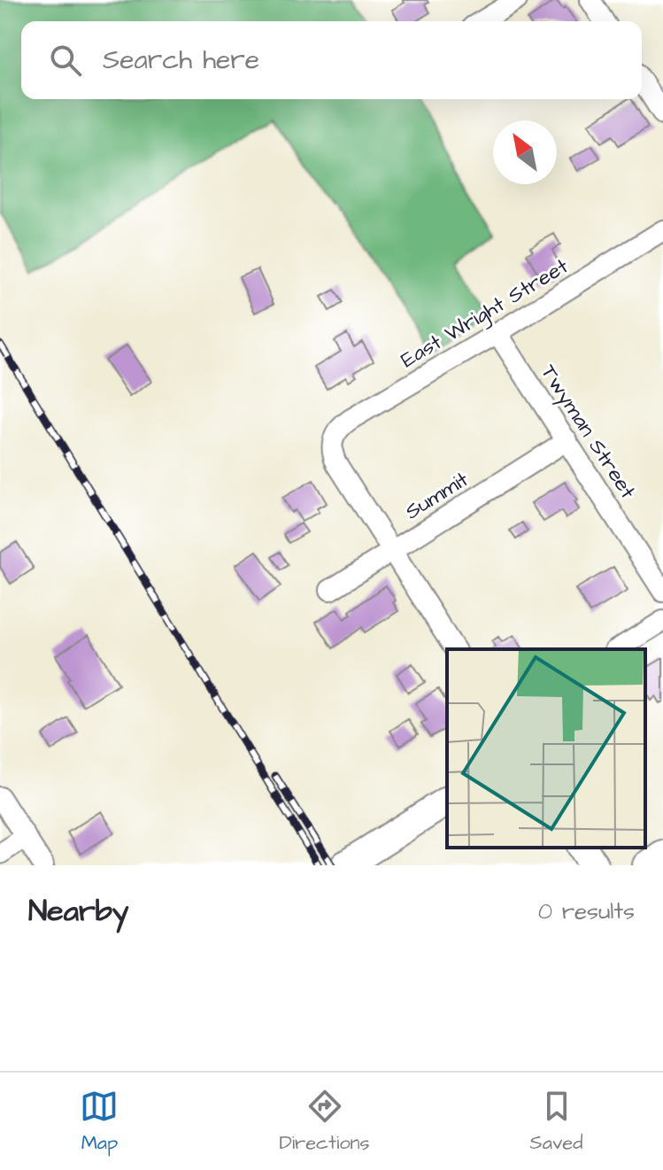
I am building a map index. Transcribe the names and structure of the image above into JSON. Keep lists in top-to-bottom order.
{
  "streets": {
    "street": ["East Wright Street", "Twyman Street", "Summit"]
  },
  "crossings": [
    ["East Wright Street", "Twyman Street"],
    ["East Wright Street", "Summit"],
    ["Twyman Street", "Summit"]
  ],
  "north": "top left",
  "page": {
    "search": "Search here",
    "heading": ["Nearby", "0 results"],
    "nav": ["Map", "Directions", "Saved"]
  }
}
